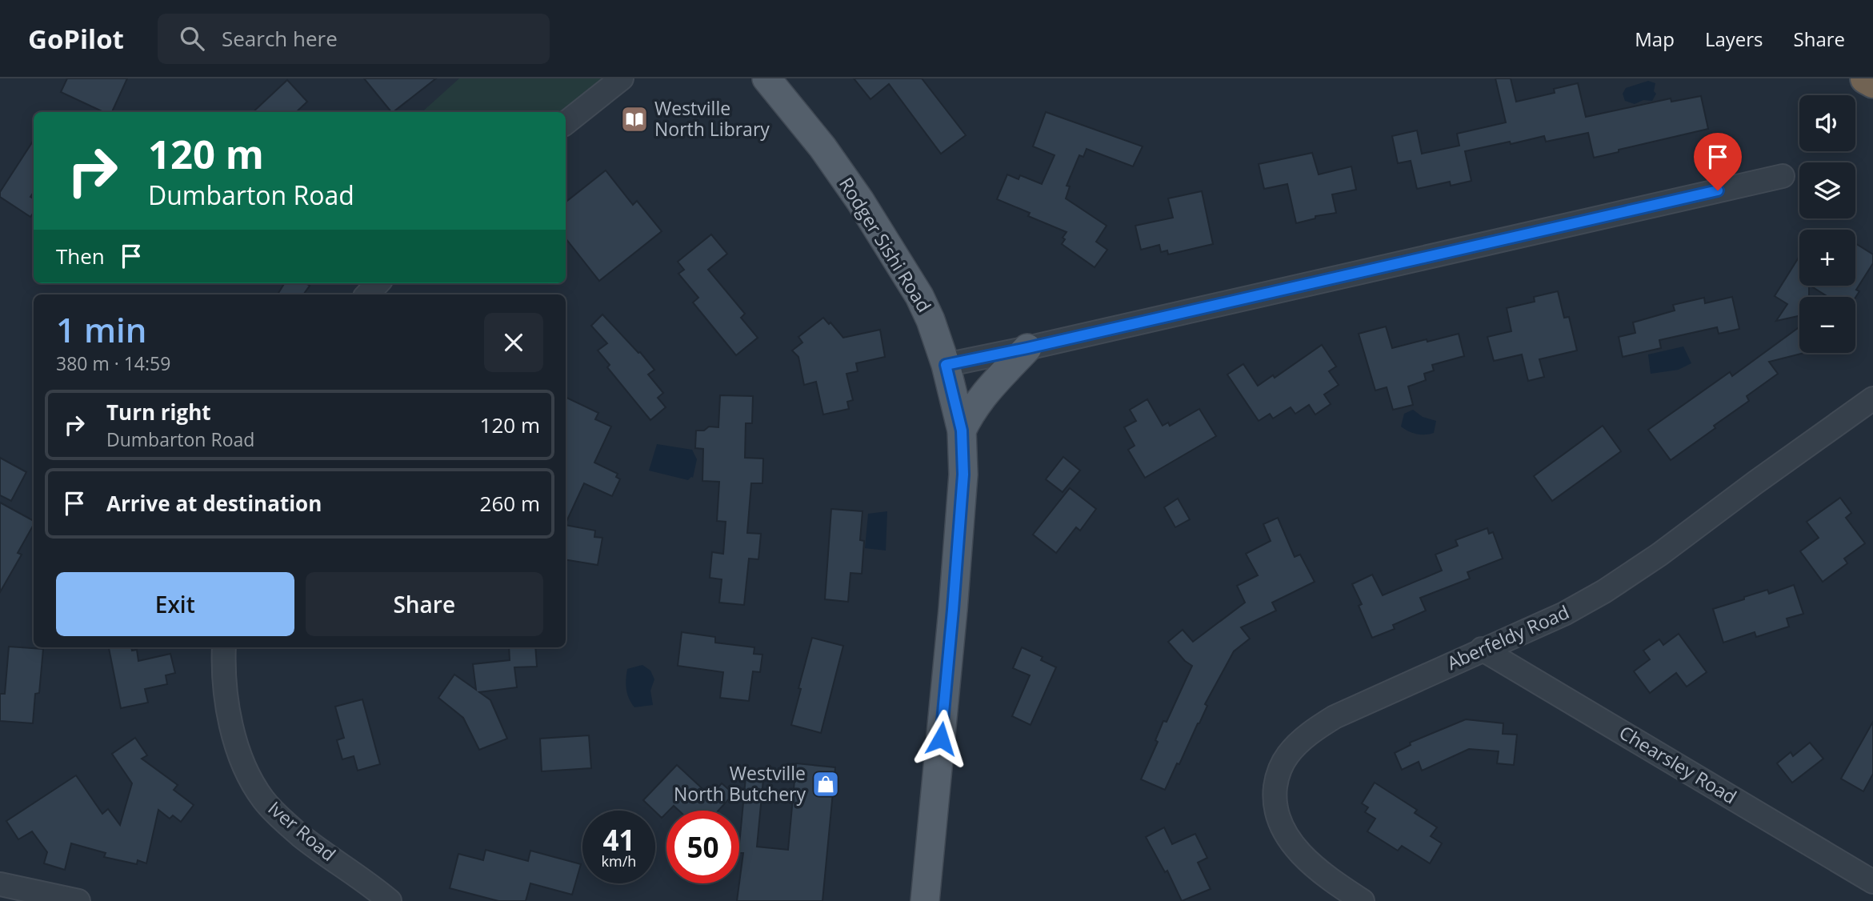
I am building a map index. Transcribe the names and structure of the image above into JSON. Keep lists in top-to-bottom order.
{
  "streets": {
    "main road": ["Rodger Sishi Road"],
    "street": ["Aberfeldy Road", "Chearsley Road", "Iver Road"]
  },
  "crossings": [
    ["Aberfeldy Road", "Chearsley Road"]
  ],
  "places": {
    "library": ["Westville North Library"],
    "shop": ["Westville North Butchery"]
  },
  "page": {
    "header": "GoPilot",
    "search": "Search here",
    "nav": ["Map", "Layers", "Share"],
    "map_buttons": ["+", "−"],
    "turn": ["120 m", "Dumbarton Road"],
    "then": "Then",
    "heading": ["1 min", "380 m · 14:59"],
    "list": [
      {
        "name": "Turn right",
        "note": "Dumbarton Road",
        "value": "120 m"
      },
      {
        "name": "Arrive at destination",
        "value": "260 m"
      }
    ],
    "buttons": ["Exit", "Share"],
    "speed": "41 km/h",
    "limit": "50"
  }
}
